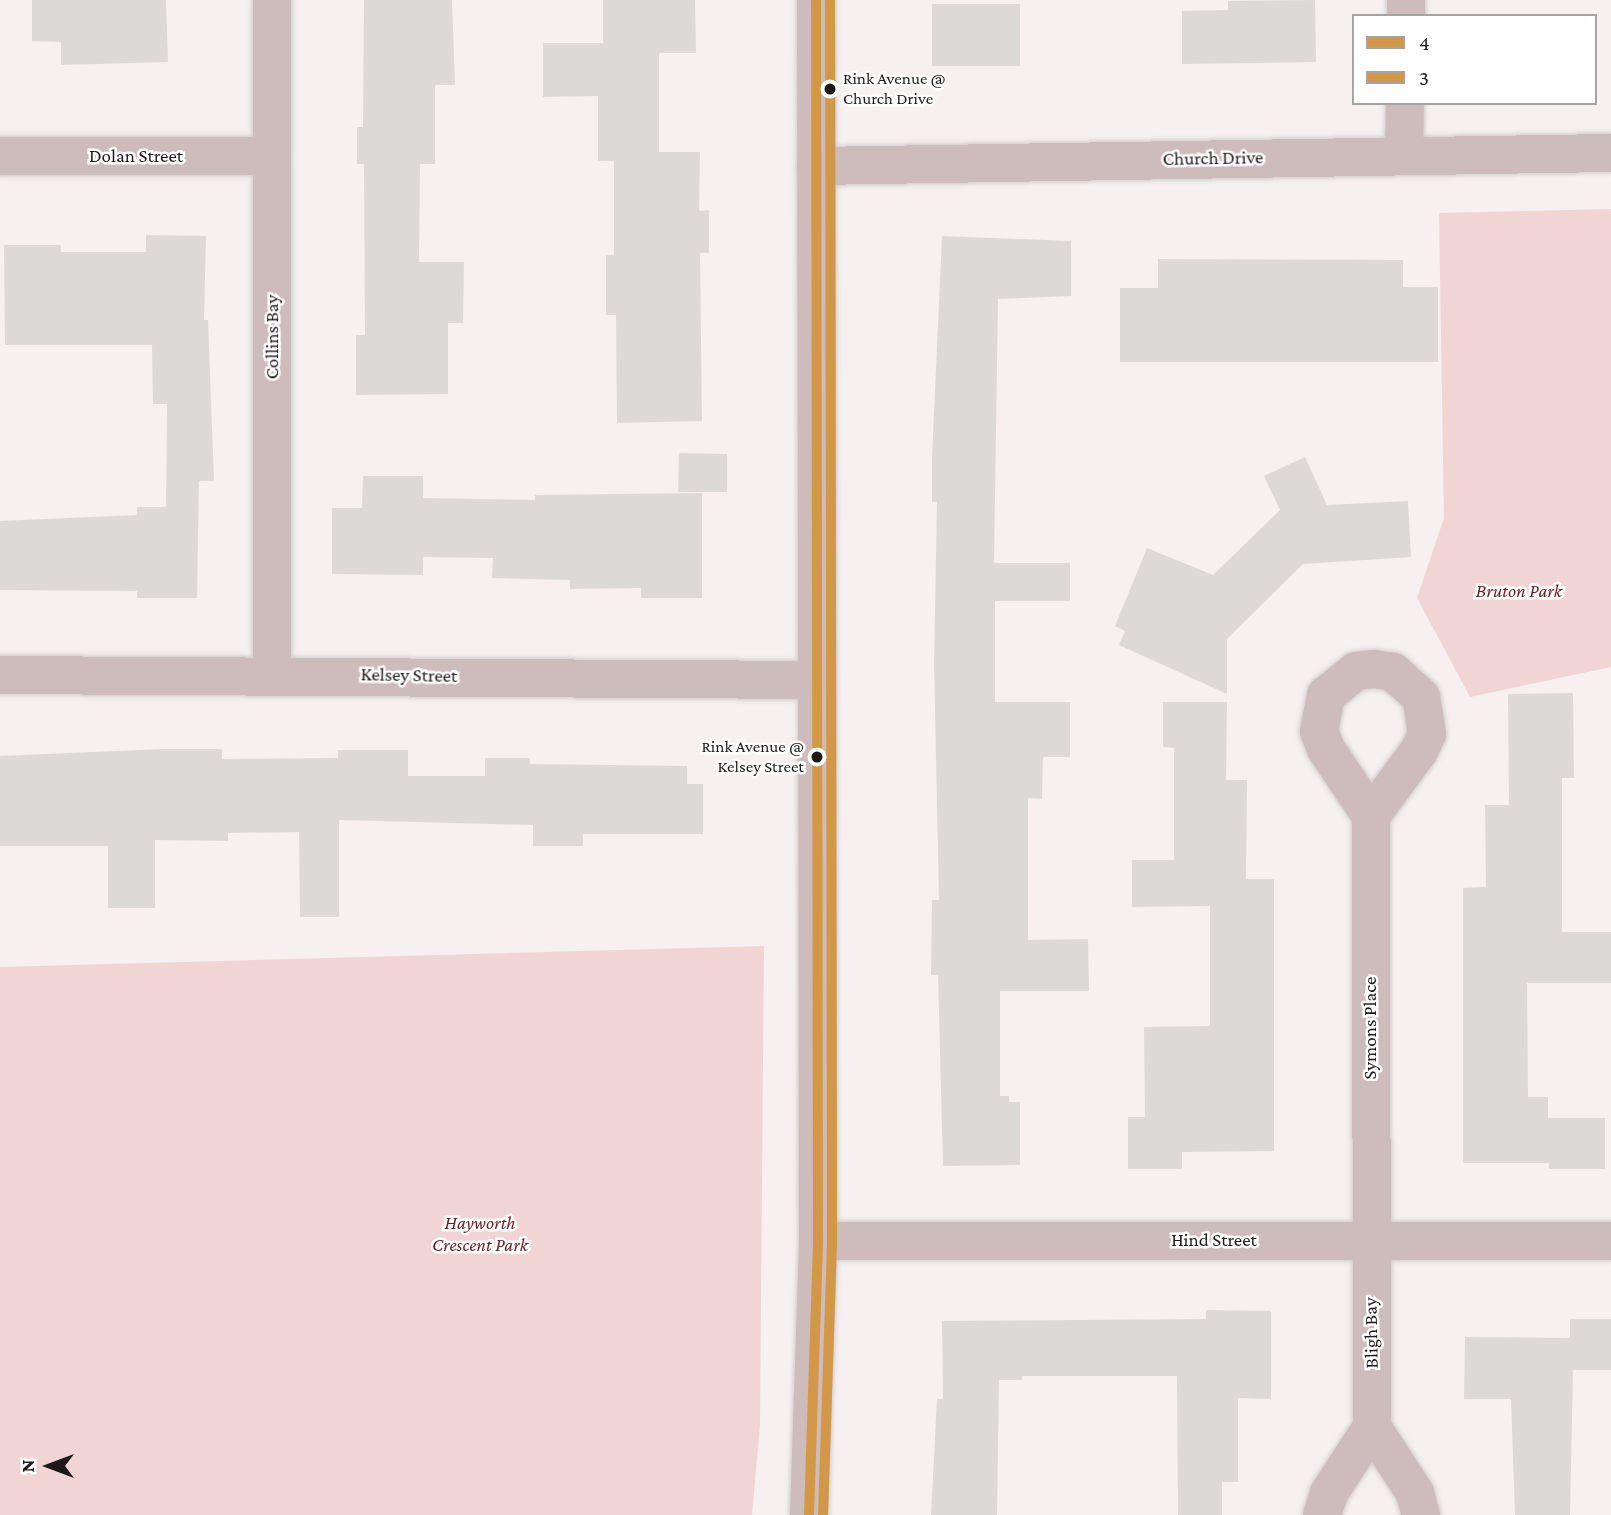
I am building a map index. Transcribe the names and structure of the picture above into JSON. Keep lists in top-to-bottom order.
{
  "streets": {
    "street": [
      "Dolan Street",
      "Church Drive",
      "Collins Bay",
      "Kelsey Street",
      "Symons Place",
      "Hind Street",
      "Bligh Bay"
    ]
  },
  "crossings": [
    ["Dolan Street", "Collins Bay"],
    ["Collins Bay", "Kelsey Street"],
    ["Symons Place", "Hind Street"],
    ["Symons Place", "Bligh Bay"],
    ["Hind Street", "Bligh Bay"]
  ],
  "parks": ["Bruton Park", "Hayworth Crescent Park"],
  "places": ["Rink Avenue @ Church Drive", "Rink Avenue @ Kelsey Street"],
  "lines": ["transit line 4", "transit line 3"],
  "legend": ["4", "3"],
  "north": "left"
}
